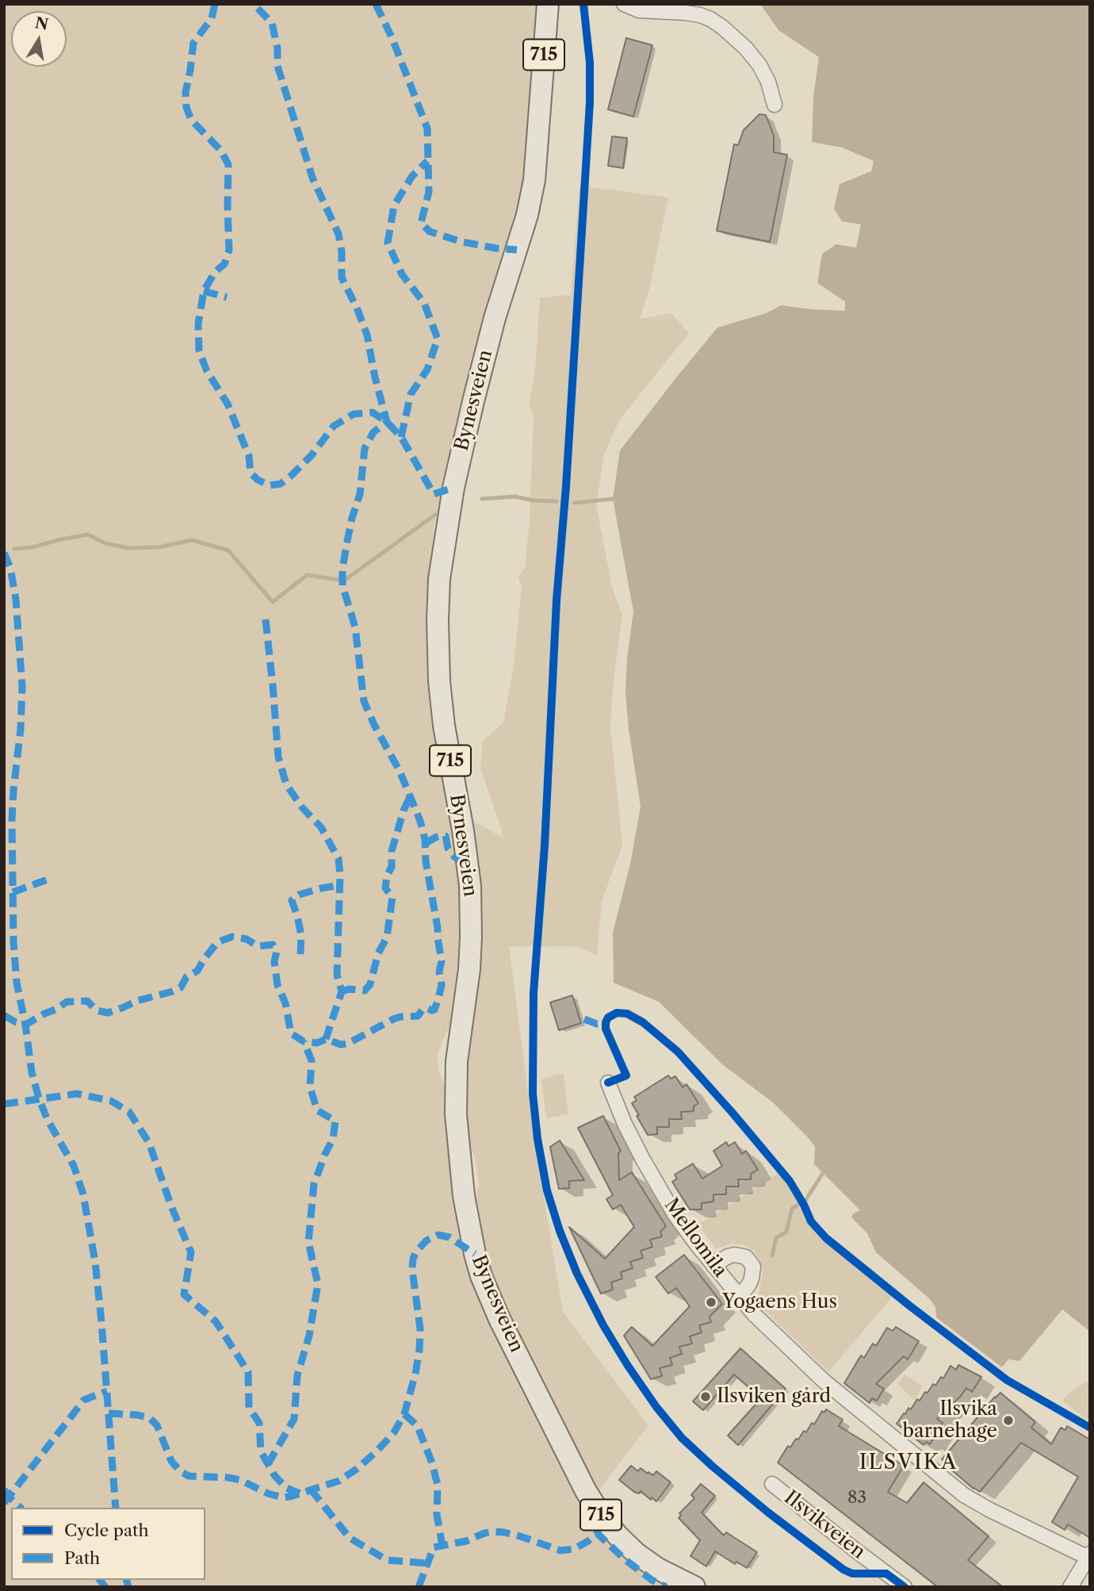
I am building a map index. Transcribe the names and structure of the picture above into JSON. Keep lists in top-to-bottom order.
{
  "streets": {
    "main road": ["715", "Bynesveien"],
    "street": ["Mellomila", "Ilsvikveien"]
  },
  "districts": ["ILSVIKA"],
  "places": ["Yogaens Hus", "Ilsviken gård", "Ilsvika barnehage"],
  "house_numbers": ["83"],
  "legend": ["Cycle path", "Path"],
  "north": "top"
}
